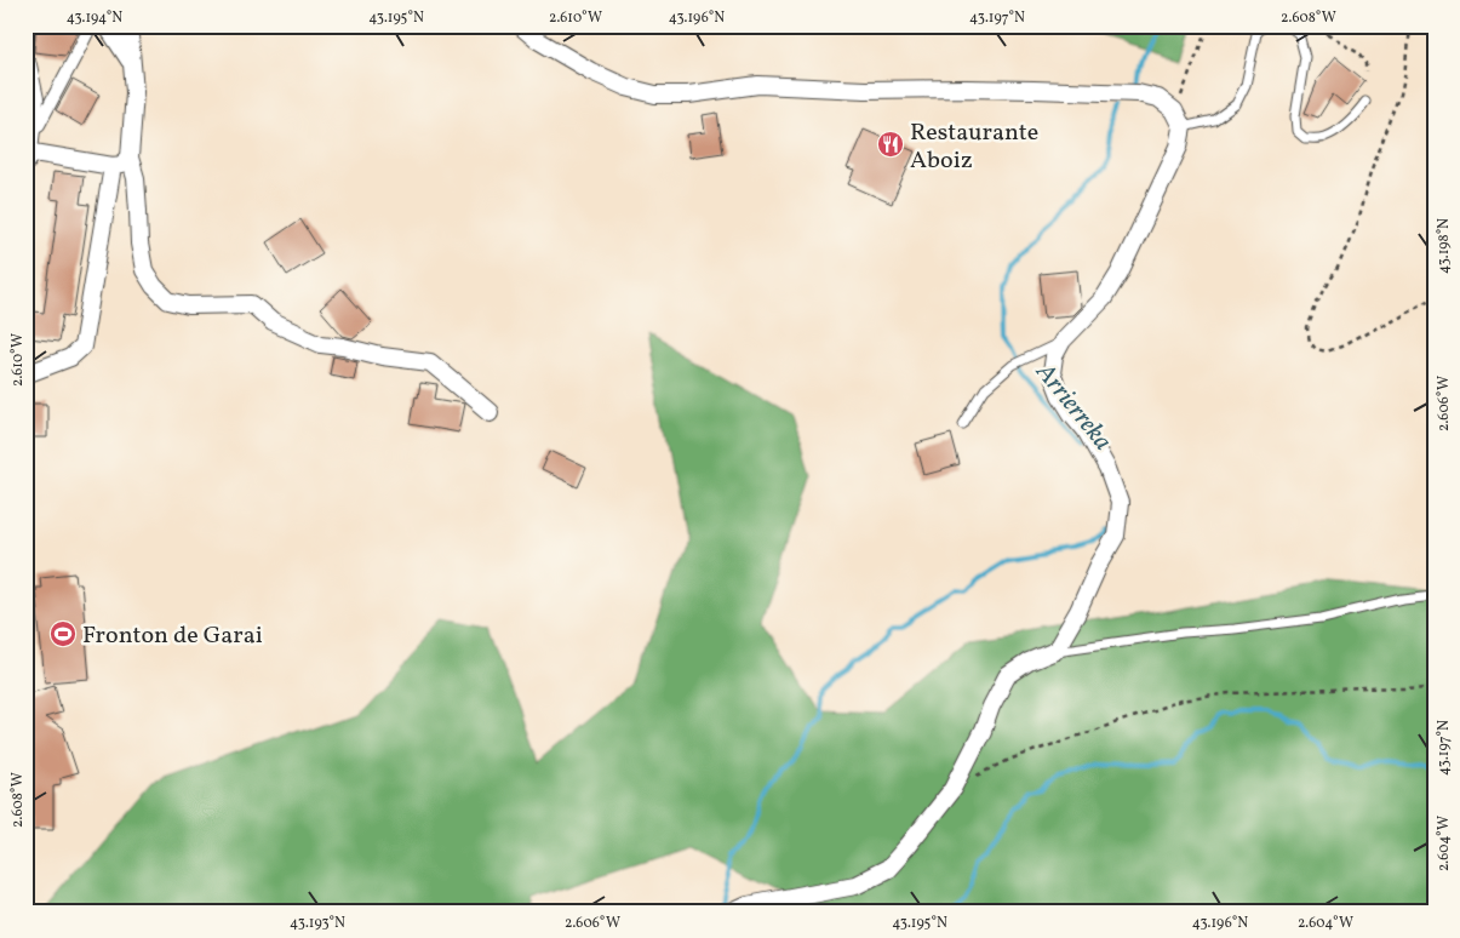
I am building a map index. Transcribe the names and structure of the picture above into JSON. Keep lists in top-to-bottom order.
{
  "water": ["Arrierreka"],
  "places": {
    "restaurant": ["Restaurante Aboiz"],
    "sports": ["Fronton de Garai"]
  },
  "coordinates": [
    "43.194°N",
    "43.195°N",
    "2.610°W",
    "43.196°N",
    "43.197°N",
    "2.608°W",
    "43.198°N",
    "2.606°W",
    "2.604°W",
    "43.193°N"
  ]
}
